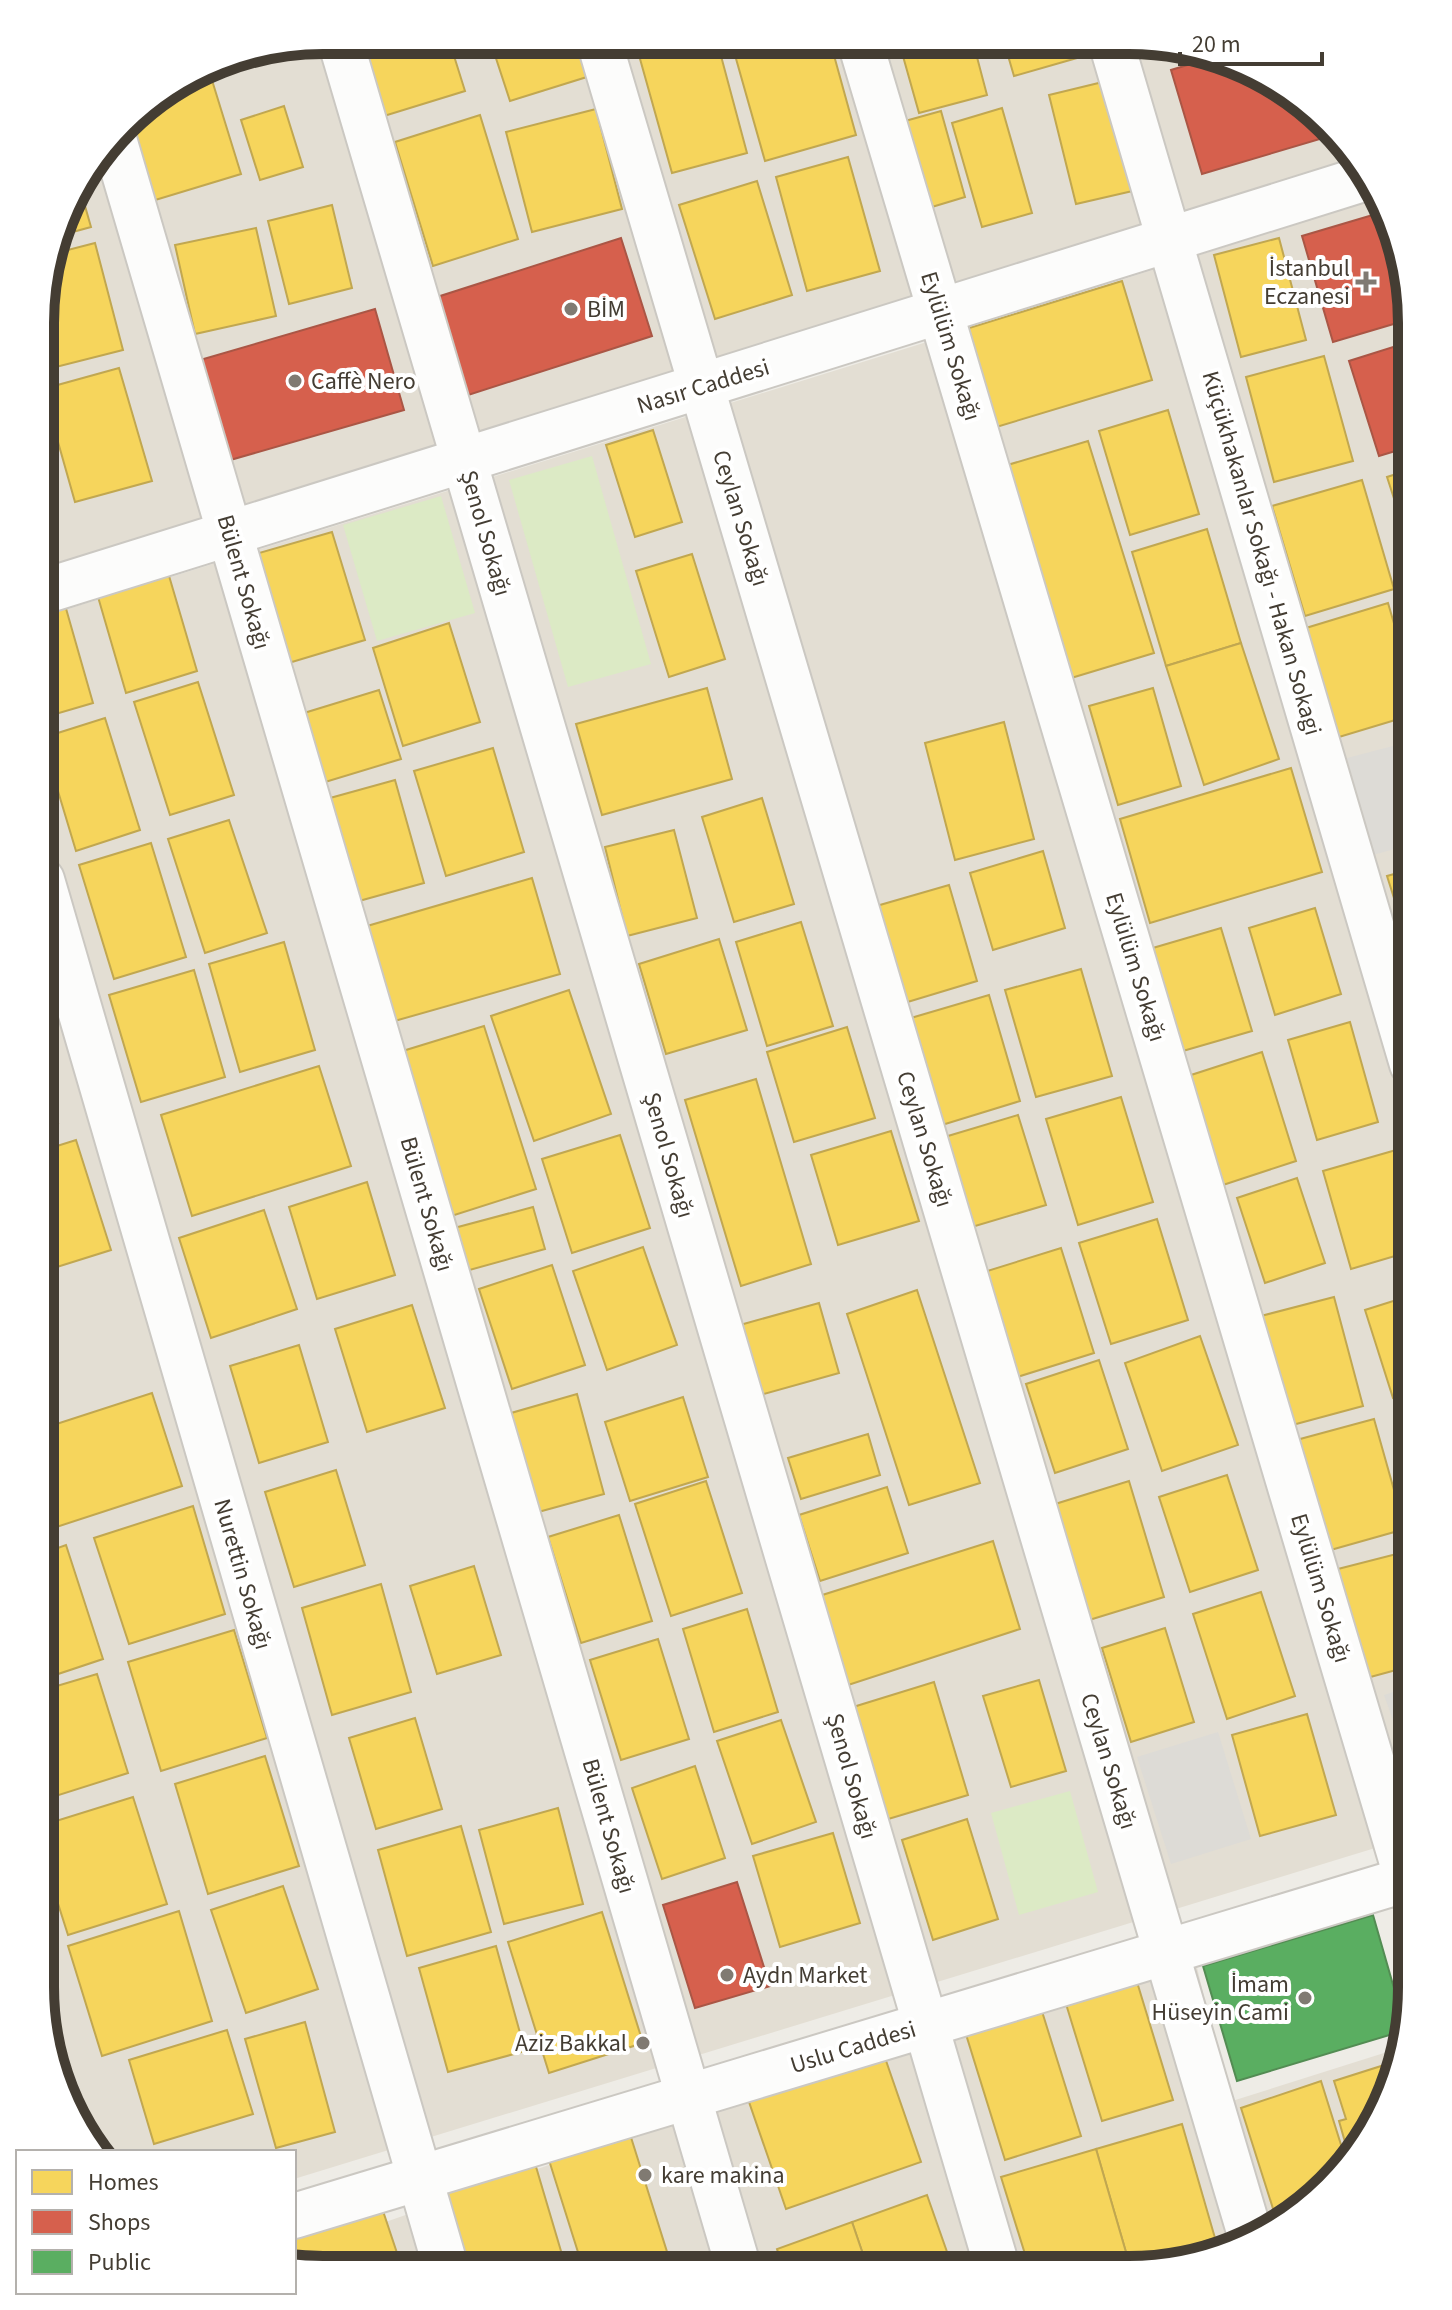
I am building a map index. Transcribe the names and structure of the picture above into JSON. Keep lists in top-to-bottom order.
{
  "streets": {
    "street": [
      "Eylülüm Sokağı",
      "Nasır Caddesi",
      "Ceylan Sokağı",
      "Şenol Sokağı",
      "Küçükhakanlar Sokağı - Hakan Sokagi",
      "Bülent Sokağı",
      "Nurettin Sokağı",
      "Uslu Caddesi"
    ]
  },
  "crossings": [
    ["Eylülüm Sokağı", "Nasır Caddesi"],
    ["Nasır Caddesi", "Ceylan Sokağı"],
    ["Nasır Caddesi", "Şenol Sokağı"],
    ["Nasır Caddesi", "Küçükhakanlar Sokağı - Hakan Sokagi"],
    ["Nasır Caddesi", "Bülent Sokağı"],
    ["Ceylan Sokağı", "Uslu Caddesi"],
    ["Şenol Sokağı", "Uslu Caddesi"],
    ["Bülent Sokağı", "Uslu Caddesi"],
    ["Nurettin Sokağı", "Uslu Caddesi"]
  ],
  "places": {
    "health": ["İstanbul Eczanesi"],
    "other": [
      "BİM",
      "Caffè Nero",
      "Aydn Market",
      "İmam Hüseyin Cami",
      "Aziz Bakkal",
      "kare makina"
    ]
  },
  "legend": ["Homes", "Shops", "Public"],
  "scale_bar": "20 m"
}
